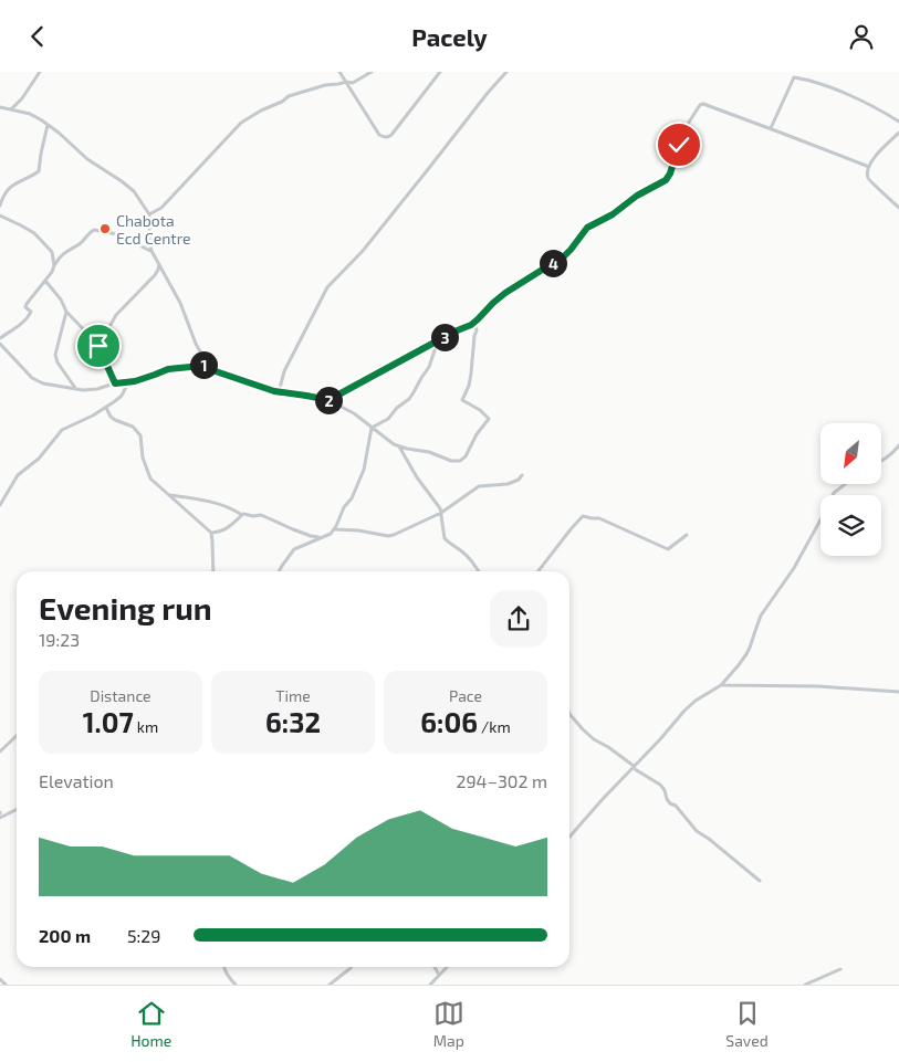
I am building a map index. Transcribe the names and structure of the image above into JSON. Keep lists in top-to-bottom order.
{
  "places": ["Chabota Ecd Centre"],
  "north": "bottom left",
  "page": {
    "header": "Pacely",
    "pins": [
      "4",
      "3",
      "1",
      "2"
    ],
    "heading": ["Evening run", "19:23"],
    "stats": [
      ["Distance", "1.07 km"],
      ["Time", "6:32"],
      ["Pace", "6:06 /km"]
    ],
    "chart": ["Elevation", "294–302 m"],
    "list": [
      {
        "name": "200 m",
        "note": "5:29"
      }
    ],
    "tabs": ["Home", "Map", "Saved"]
  }
}
